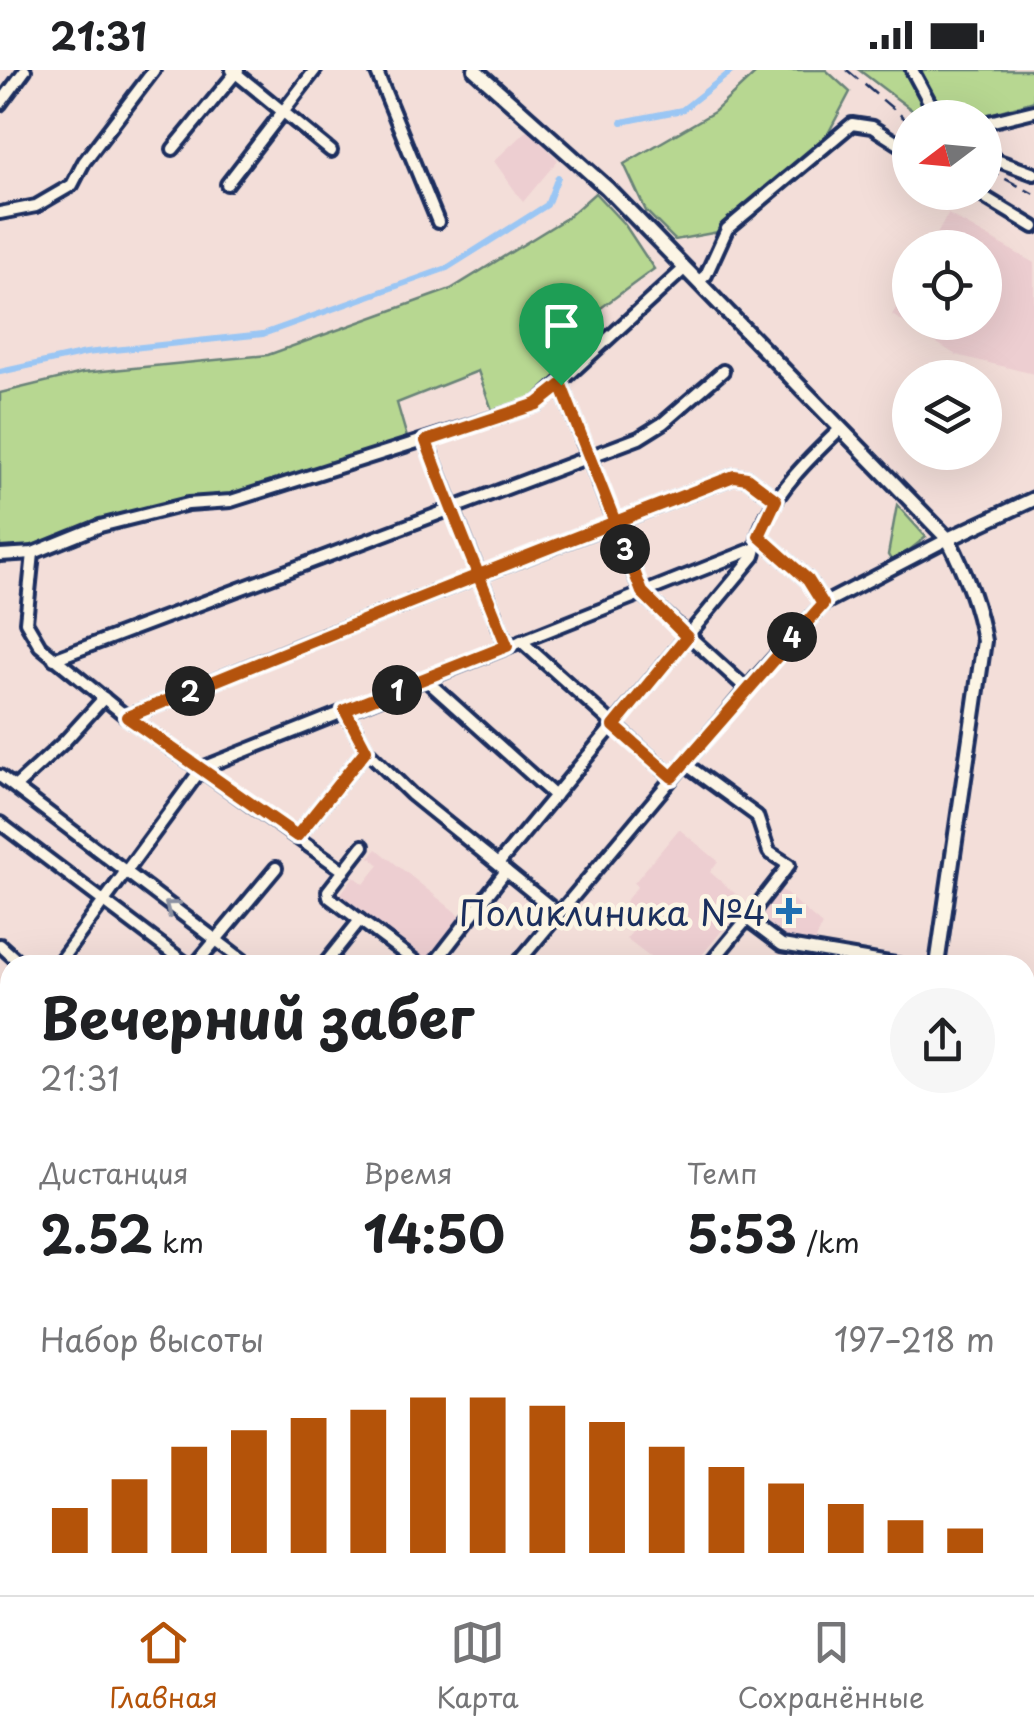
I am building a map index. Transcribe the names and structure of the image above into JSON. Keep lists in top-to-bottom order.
{
  "places": {
    "health": ["Поликлиника №4"]
  },
  "north": "left",
  "page": {
    "status": "21:31",
    "pins": [
      "3",
      "4",
      "1",
      "2"
    ],
    "heading": ["Вечерний забег", "21:31"],
    "stats": [
      ["Дистанция", "2.52 km"],
      ["Время", "14:50"],
      ["Темп", "5:53 /km"]
    ],
    "chart": ["Набор высоты", "197–218 m"],
    "tabs": ["Главная", "Карта", "Сохранённые"]
  }
}
